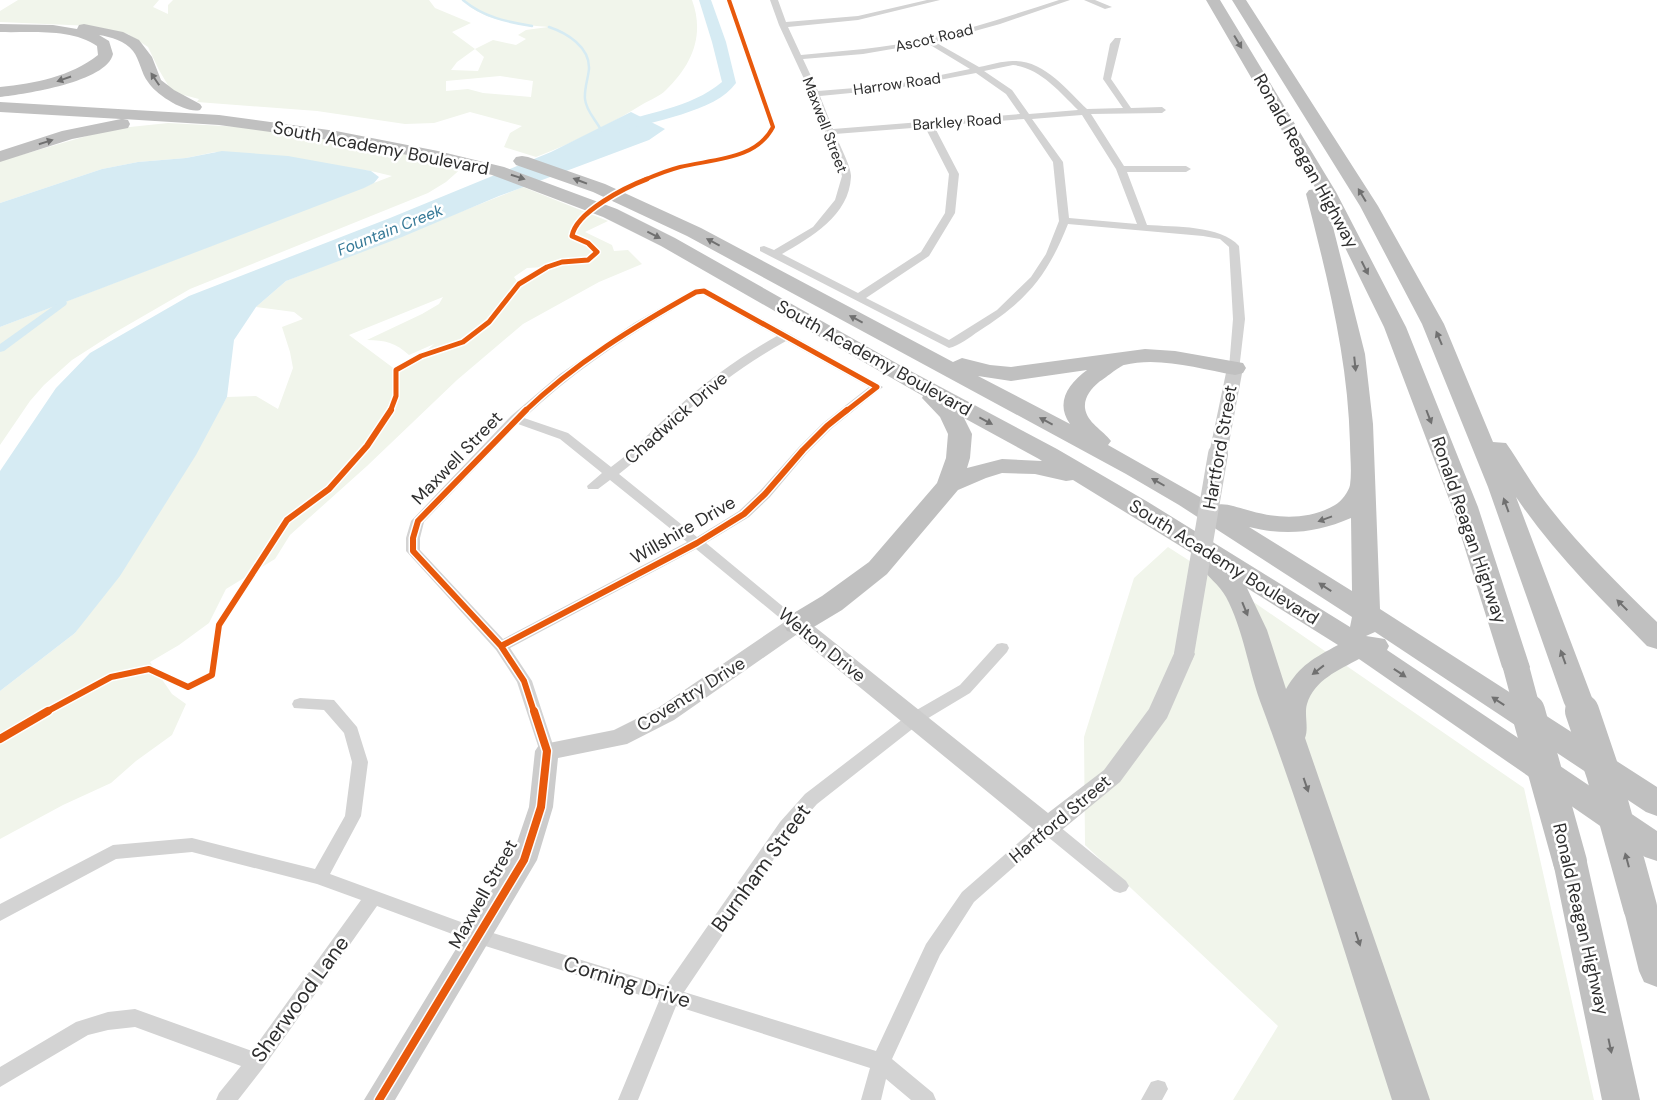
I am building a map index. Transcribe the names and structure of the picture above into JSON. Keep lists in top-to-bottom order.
{
  "streets": {
    "highway": ["South Academy Boulevard", "Ronald Reagan Highway"],
    "street": [
      "Ascot Road",
      "Harrow Road",
      "Barkley Road",
      "Maxwell Street",
      "Chadwick Drive",
      "Hartford Street",
      "Willshire Drive",
      "Welton Drive",
      "Coventry Drive",
      "Burnham Street",
      "Corning Drive",
      "Sherwood Lane"
    ]
  },
  "crossings": [
    ["Ascot Road", "Maxwell Street"],
    ["Harrow Road", "Barkley Road"],
    ["Harrow Road", "Maxwell Street"],
    ["Harrow Road", "Hartford Street"],
    ["Barkley Road", "Maxwell Street"],
    ["Maxwell Street", "Chadwick Drive"],
    ["Maxwell Street", "Willshire Drive"],
    ["Maxwell Street", "Welton Drive"],
    ["Maxwell Street", "Coventry Drive"],
    ["Maxwell Street", "Corning Drive"],
    ["Chadwick Drive", "Willshire Drive"],
    ["Chadwick Drive", "Welton Drive"],
    ["Hartford Street", "Welton Drive"],
    ["Hartford Street", "Corning Drive"],
    ["Willshire Drive", "Welton Drive"],
    ["Welton Drive", "Coventry Drive"],
    ["Welton Drive", "Burnham Street"],
    ["Burnham Street", "Corning Drive"],
    ["Corning Drive", "Sherwood Lane"]
  ],
  "water": ["Fountain Creek"]
}
